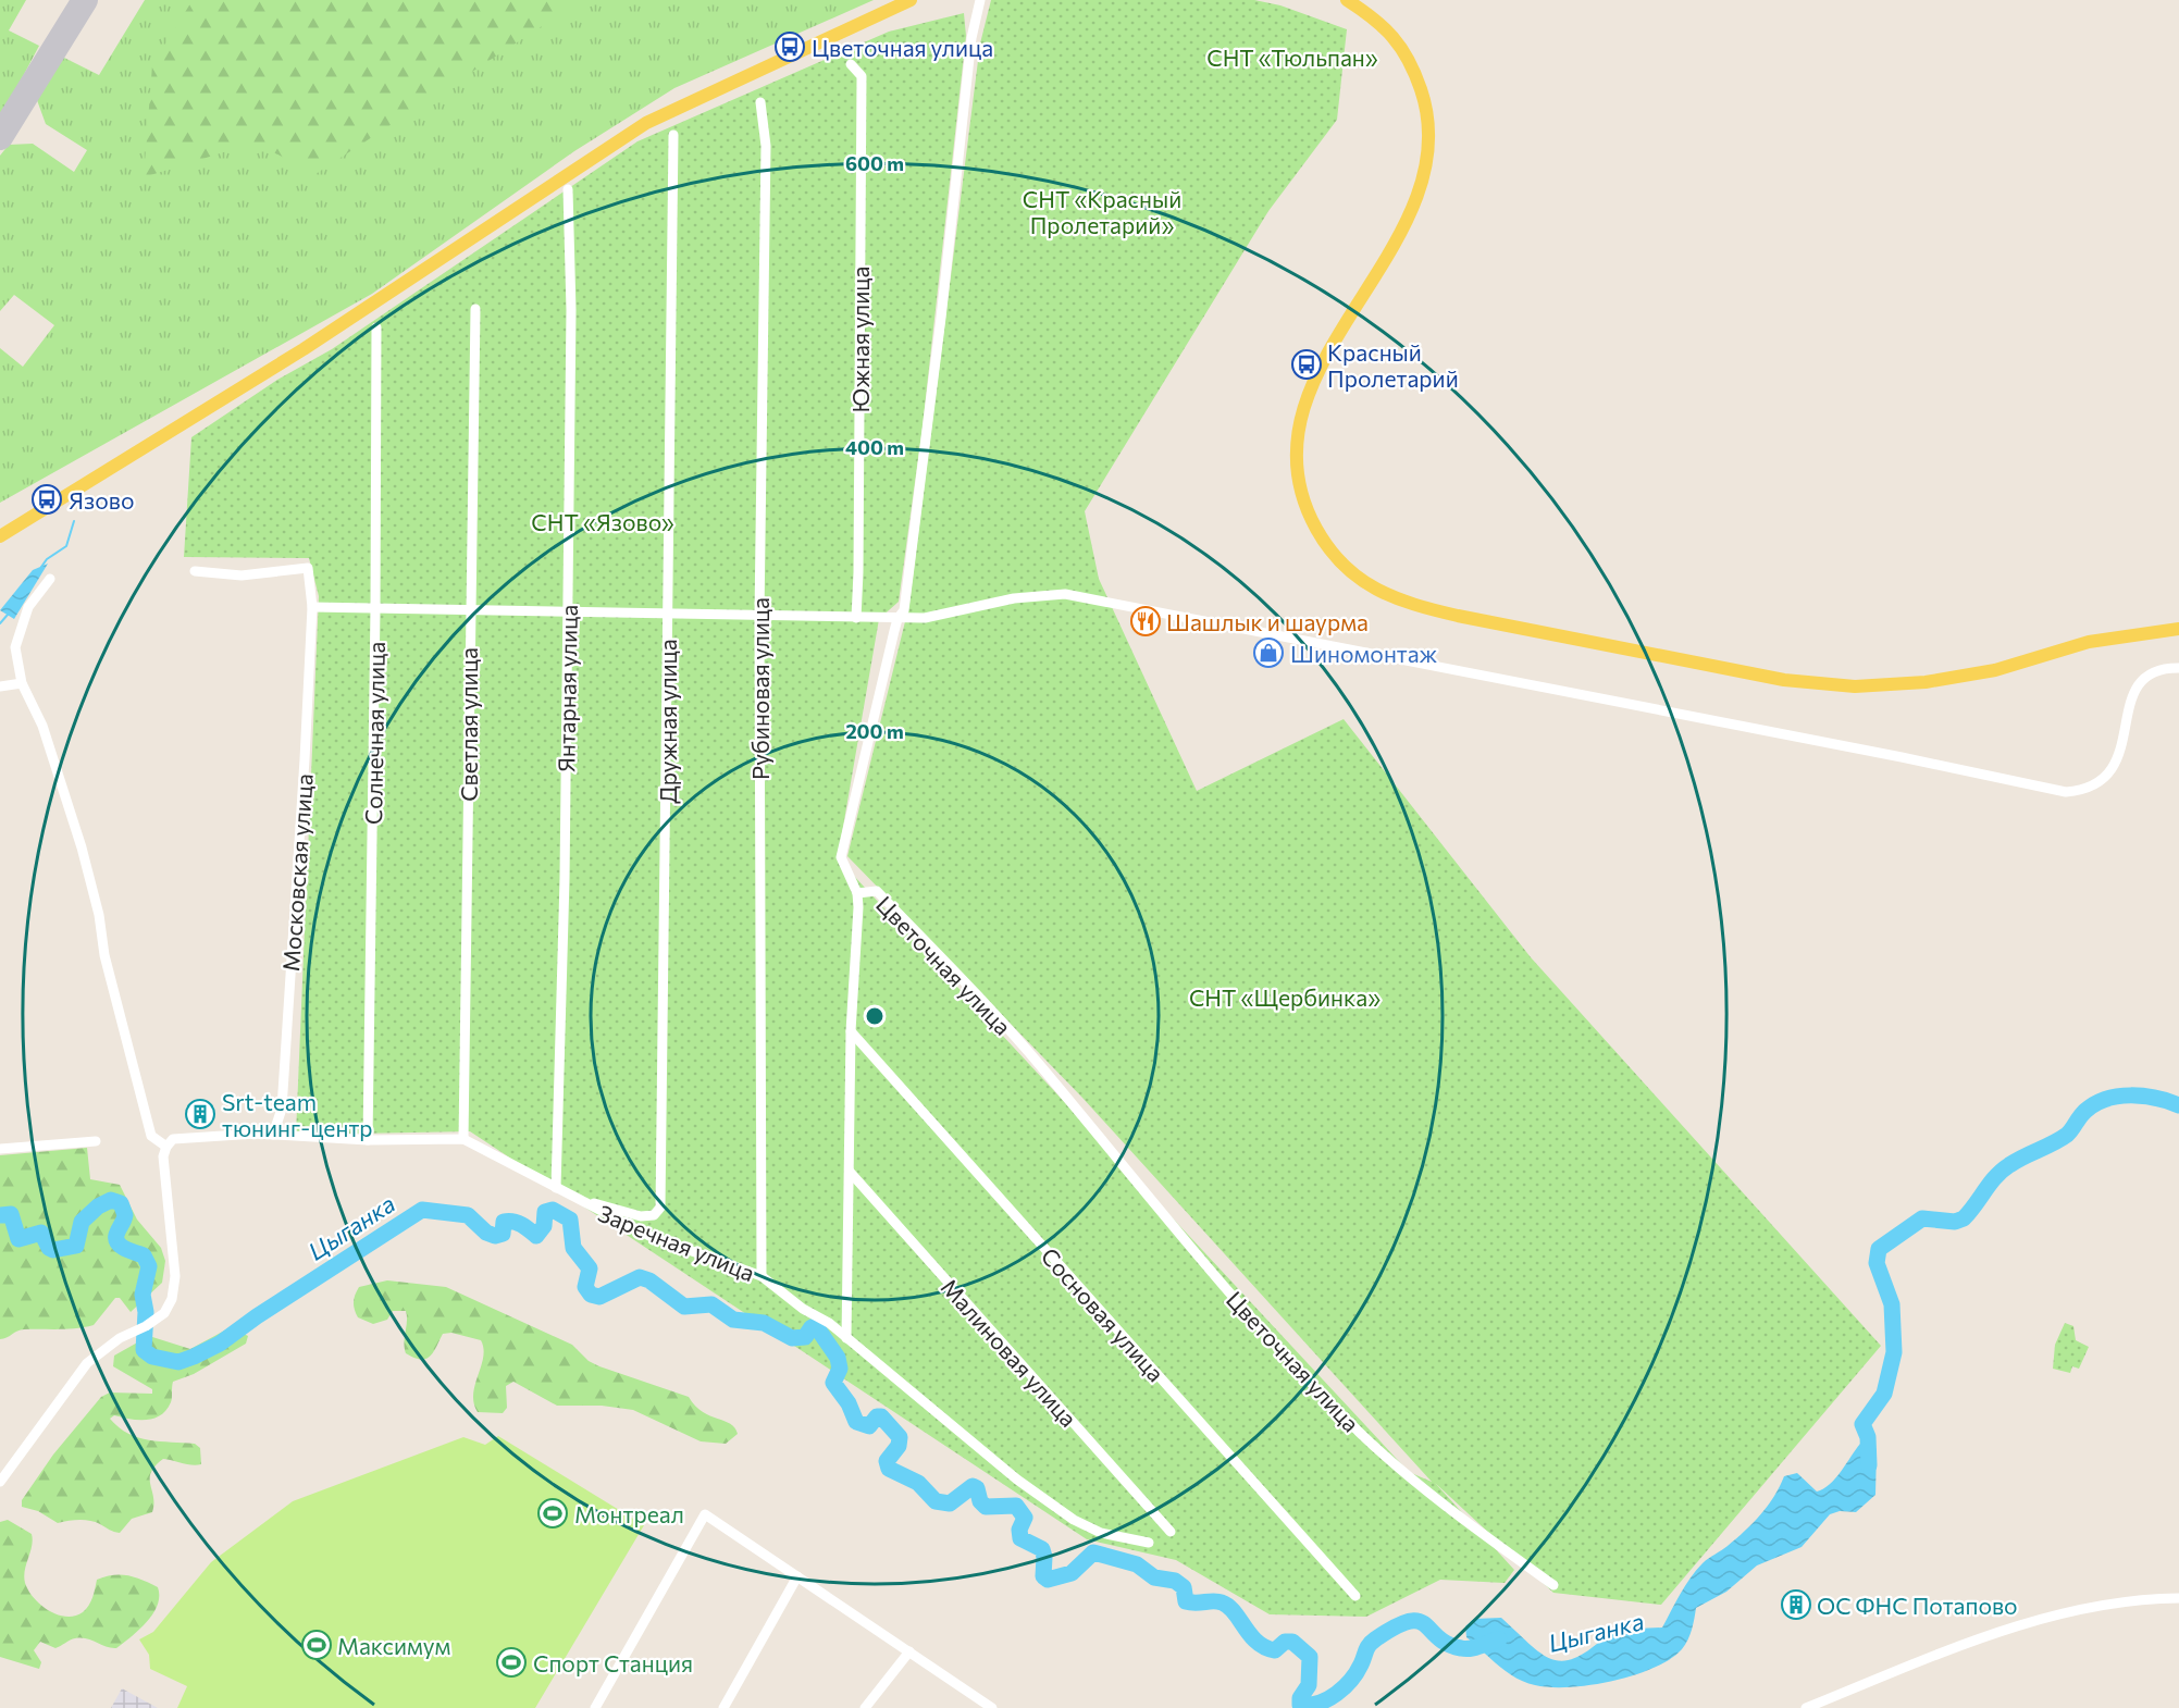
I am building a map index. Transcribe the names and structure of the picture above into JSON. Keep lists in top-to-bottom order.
{
  "streets": {
    "street": [
      "Южная улица",
      "Янтарная улица",
      "Рубиновая улица",
      "Дружная улица",
      "Светлая улица",
      "Солнечная улица",
      "Московская улица",
      "Цветочная улица",
      "Заречная улица",
      "Сосновая улица",
      "Малиновая улица"
    ]
  },
  "crossings": [
    ["Янтарная улица", "Заречная улица"],
    ["Рубиновая улица", "Заречная улица"],
    ["Дружная улица", "Заречная улица"],
    ["Светлая улица", "Заречная улица"],
    ["Солнечная улица", "Заречная улица"],
    ["Московская улица", "Заречная улица"]
  ],
  "water": ["Цыганка"],
  "parks": [
    "СНТ «Тюльпан»",
    "СНТ «Красный Пролетарий»",
    "СНТ «Язово»",
    "СНТ «Щербинка»"
  ],
  "places": {
    "bus stop": ["Цветочная улица", "Красный Пролетарий", "Язово"],
    "restaurant": ["Шашлык и шаурма"],
    "shop": ["Шиномонтаж"],
    "building": ["Srt-team тюнинг-центр", "ОС ФНС Потапово"],
    "sports": ["Монтреал", "Максимум", "Спорт Станция"]
  },
  "rings": ["600 m", "400 m", "200 m"]
}
